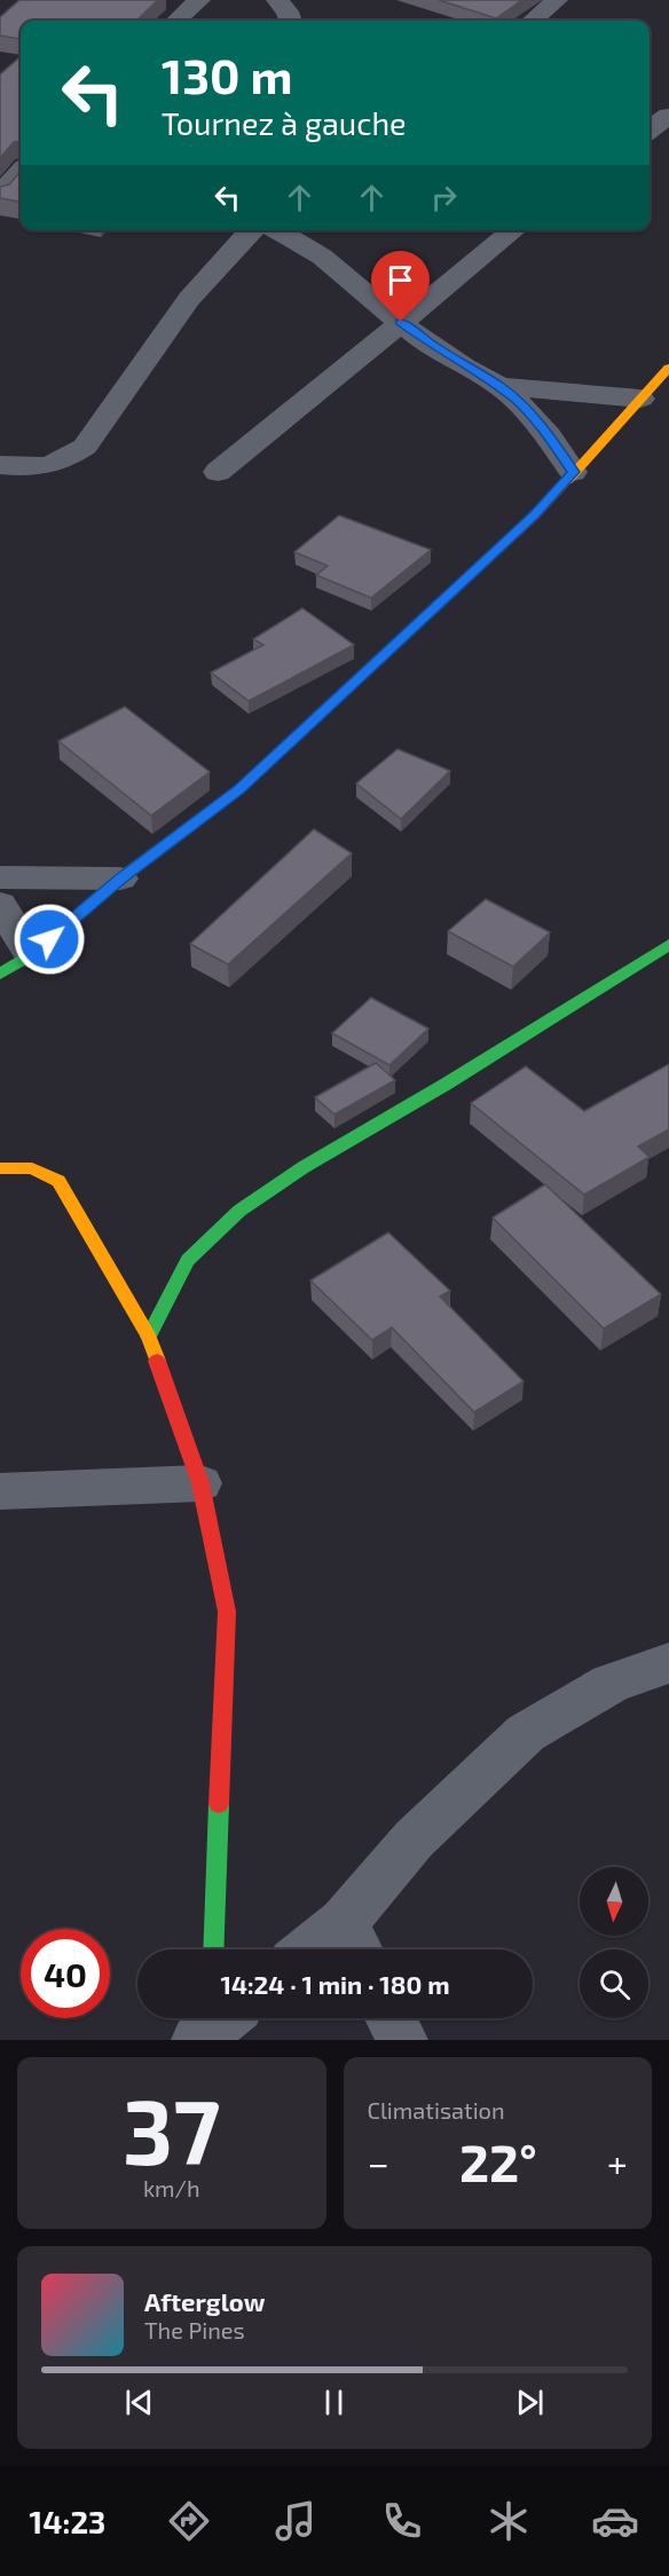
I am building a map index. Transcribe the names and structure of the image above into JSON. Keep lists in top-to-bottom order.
{
  "north": "bottom",
  "page": {
    "turn": ["130 m", "Tournez à gauche"],
    "limit": "40",
    "trip": "14:24 · 1 min · 180 m",
    "tile": [
      ["37", "km/h"],
      "Climatisation"
    ],
    "heat": ["−", "22°", "+"],
    "song": ["Afterglow", "The Pines"],
    "tabs": "14:23"
  }
}
